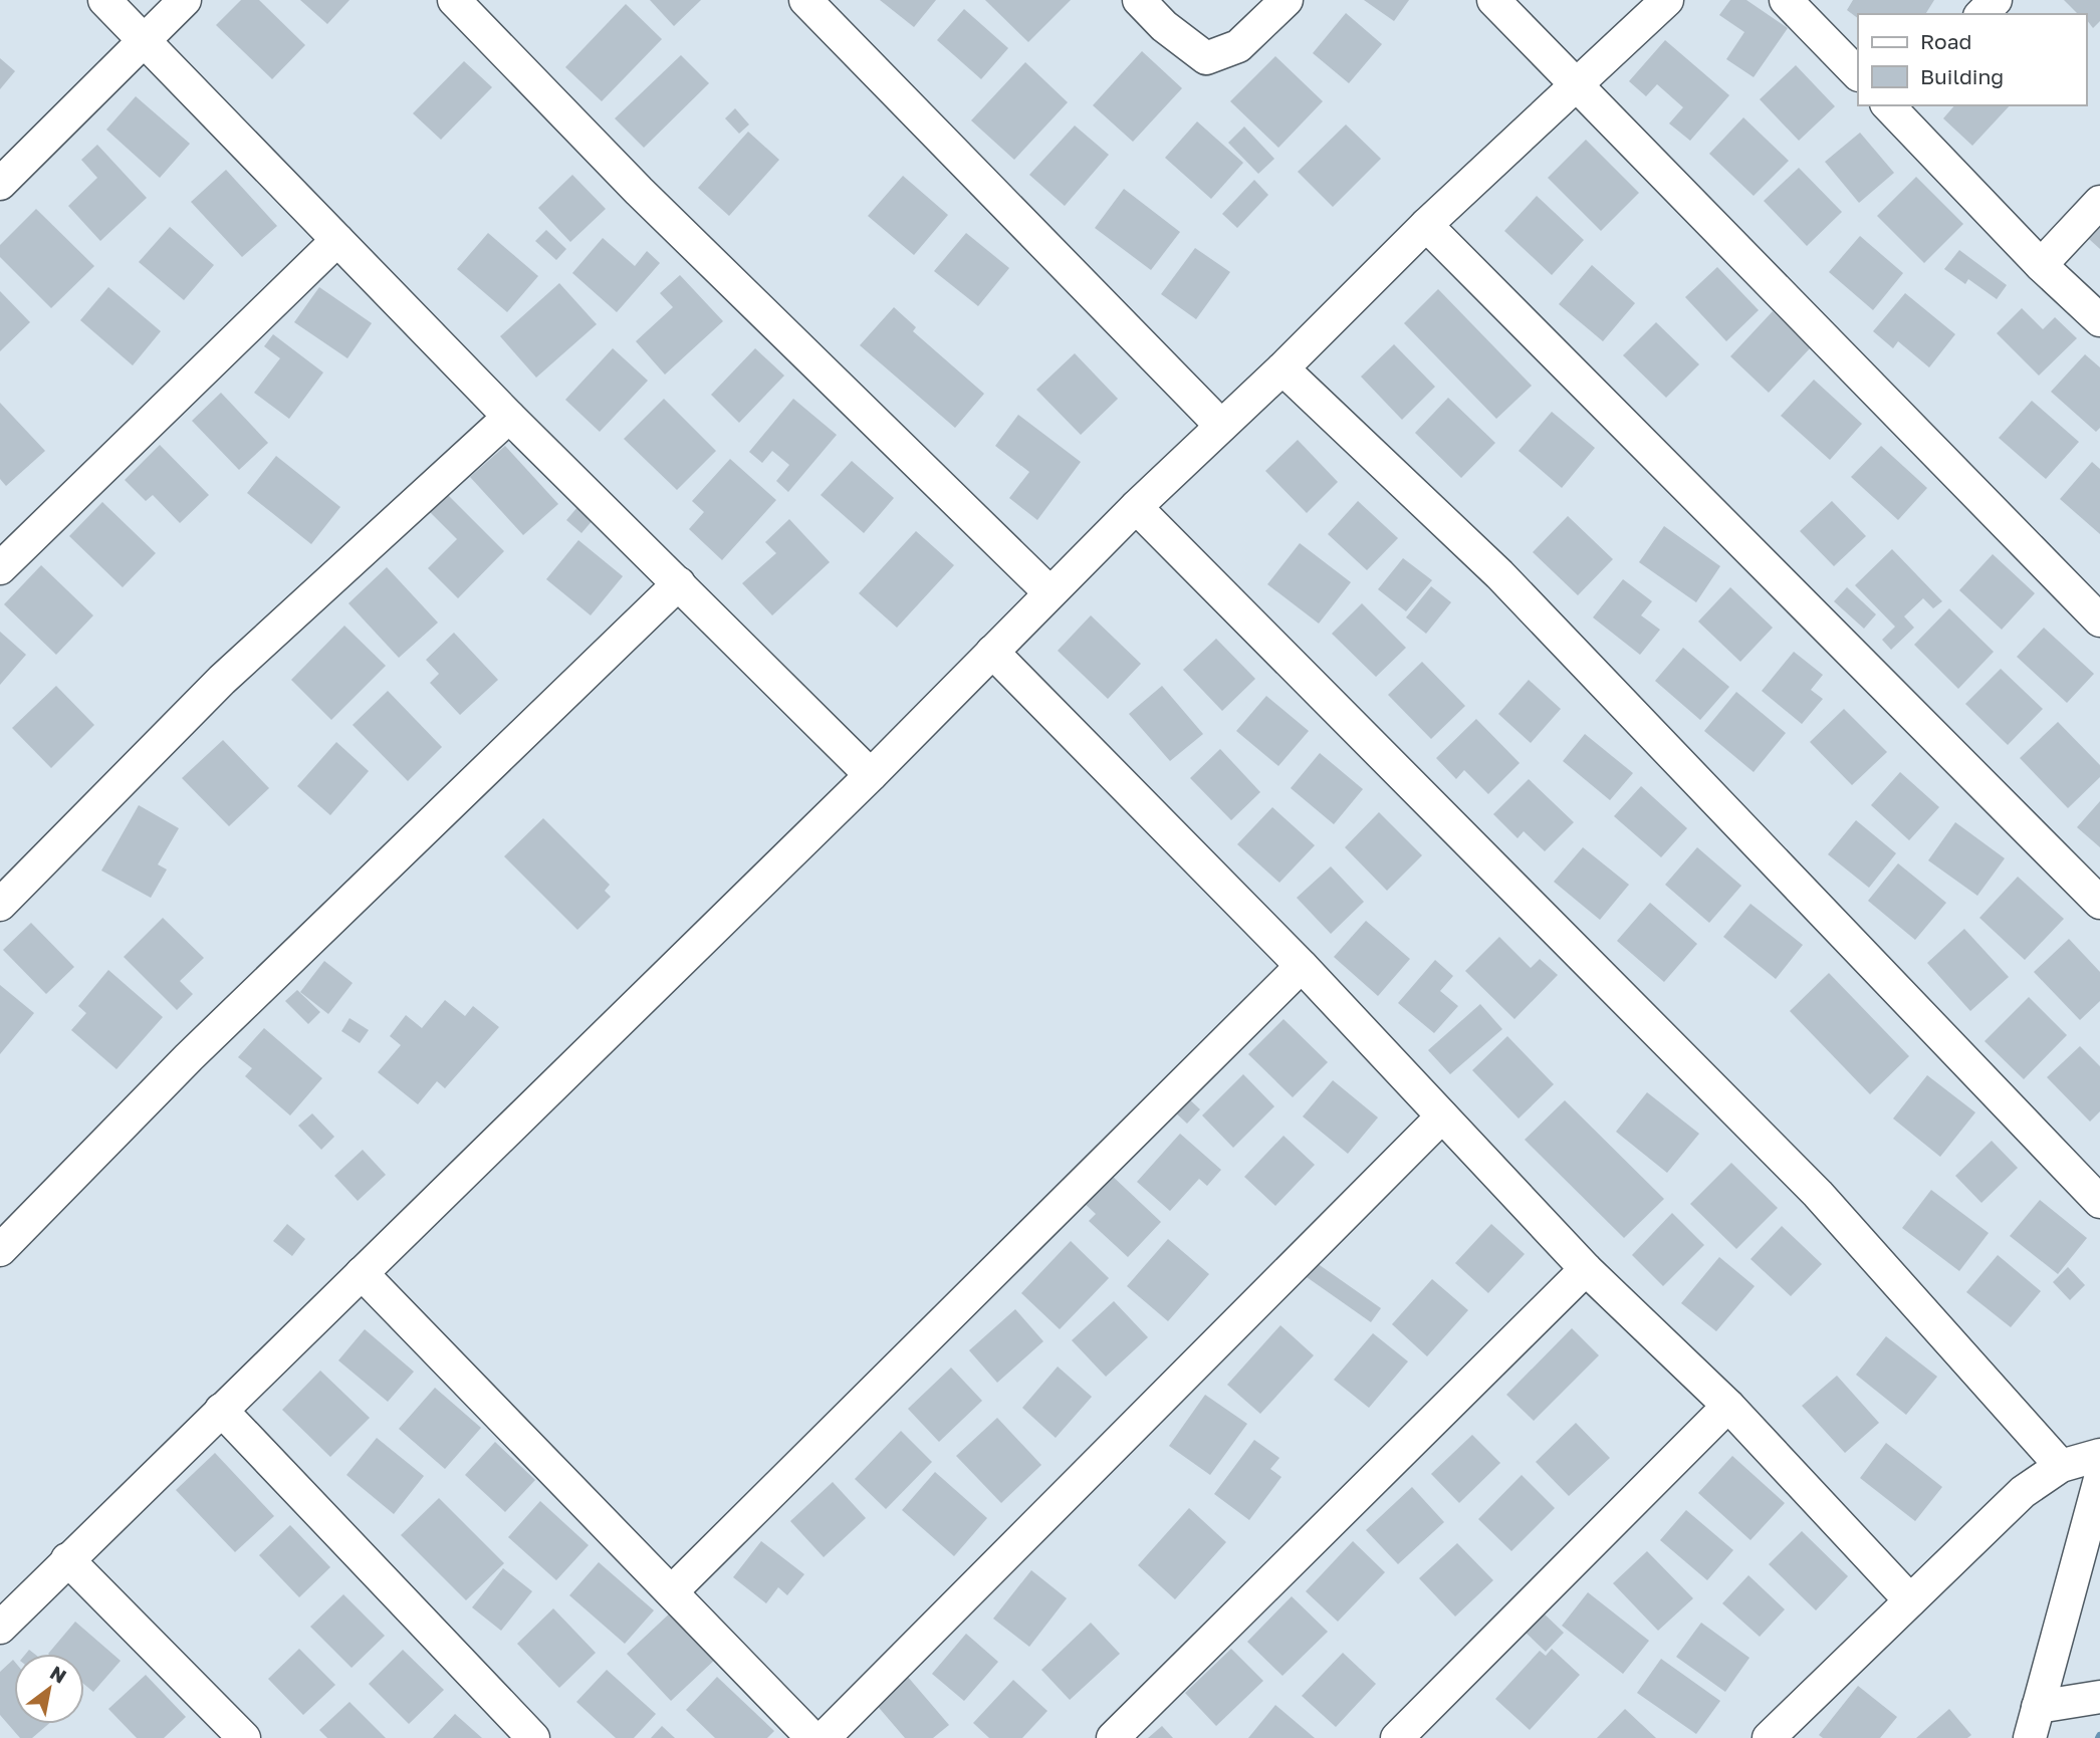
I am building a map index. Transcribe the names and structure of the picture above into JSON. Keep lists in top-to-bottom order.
{
  "legend": ["Road", "Building"],
  "north": "top right"
}
